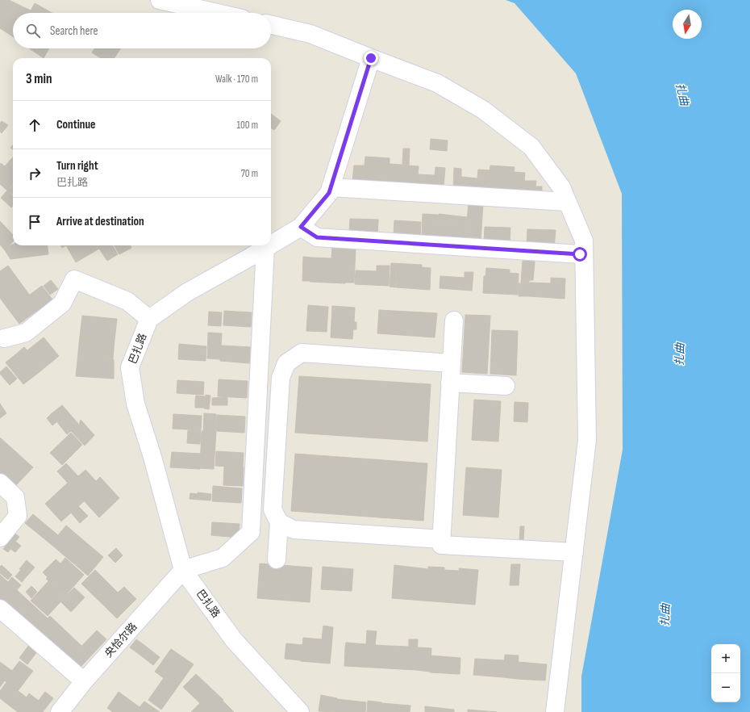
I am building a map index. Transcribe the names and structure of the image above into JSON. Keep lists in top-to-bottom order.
{
  "streets": {
    "street": ["巴扎路", "央恰尔路"]
  },
  "crossings": [
    ["巴扎路", "央恰尔路"]
  ],
  "water": ["扎曲"],
  "north": "bottom",
  "page": {
    "search": "Search here",
    "heading": ["3 min", "Walk · 170 m"],
    "list": [
      ["Continue", "100 m"],
      ["Turn right", "巴扎路", "70 m"],
      "Arrive at destination"
    ],
    "map_buttons": ["+", "−"]
  }
}
